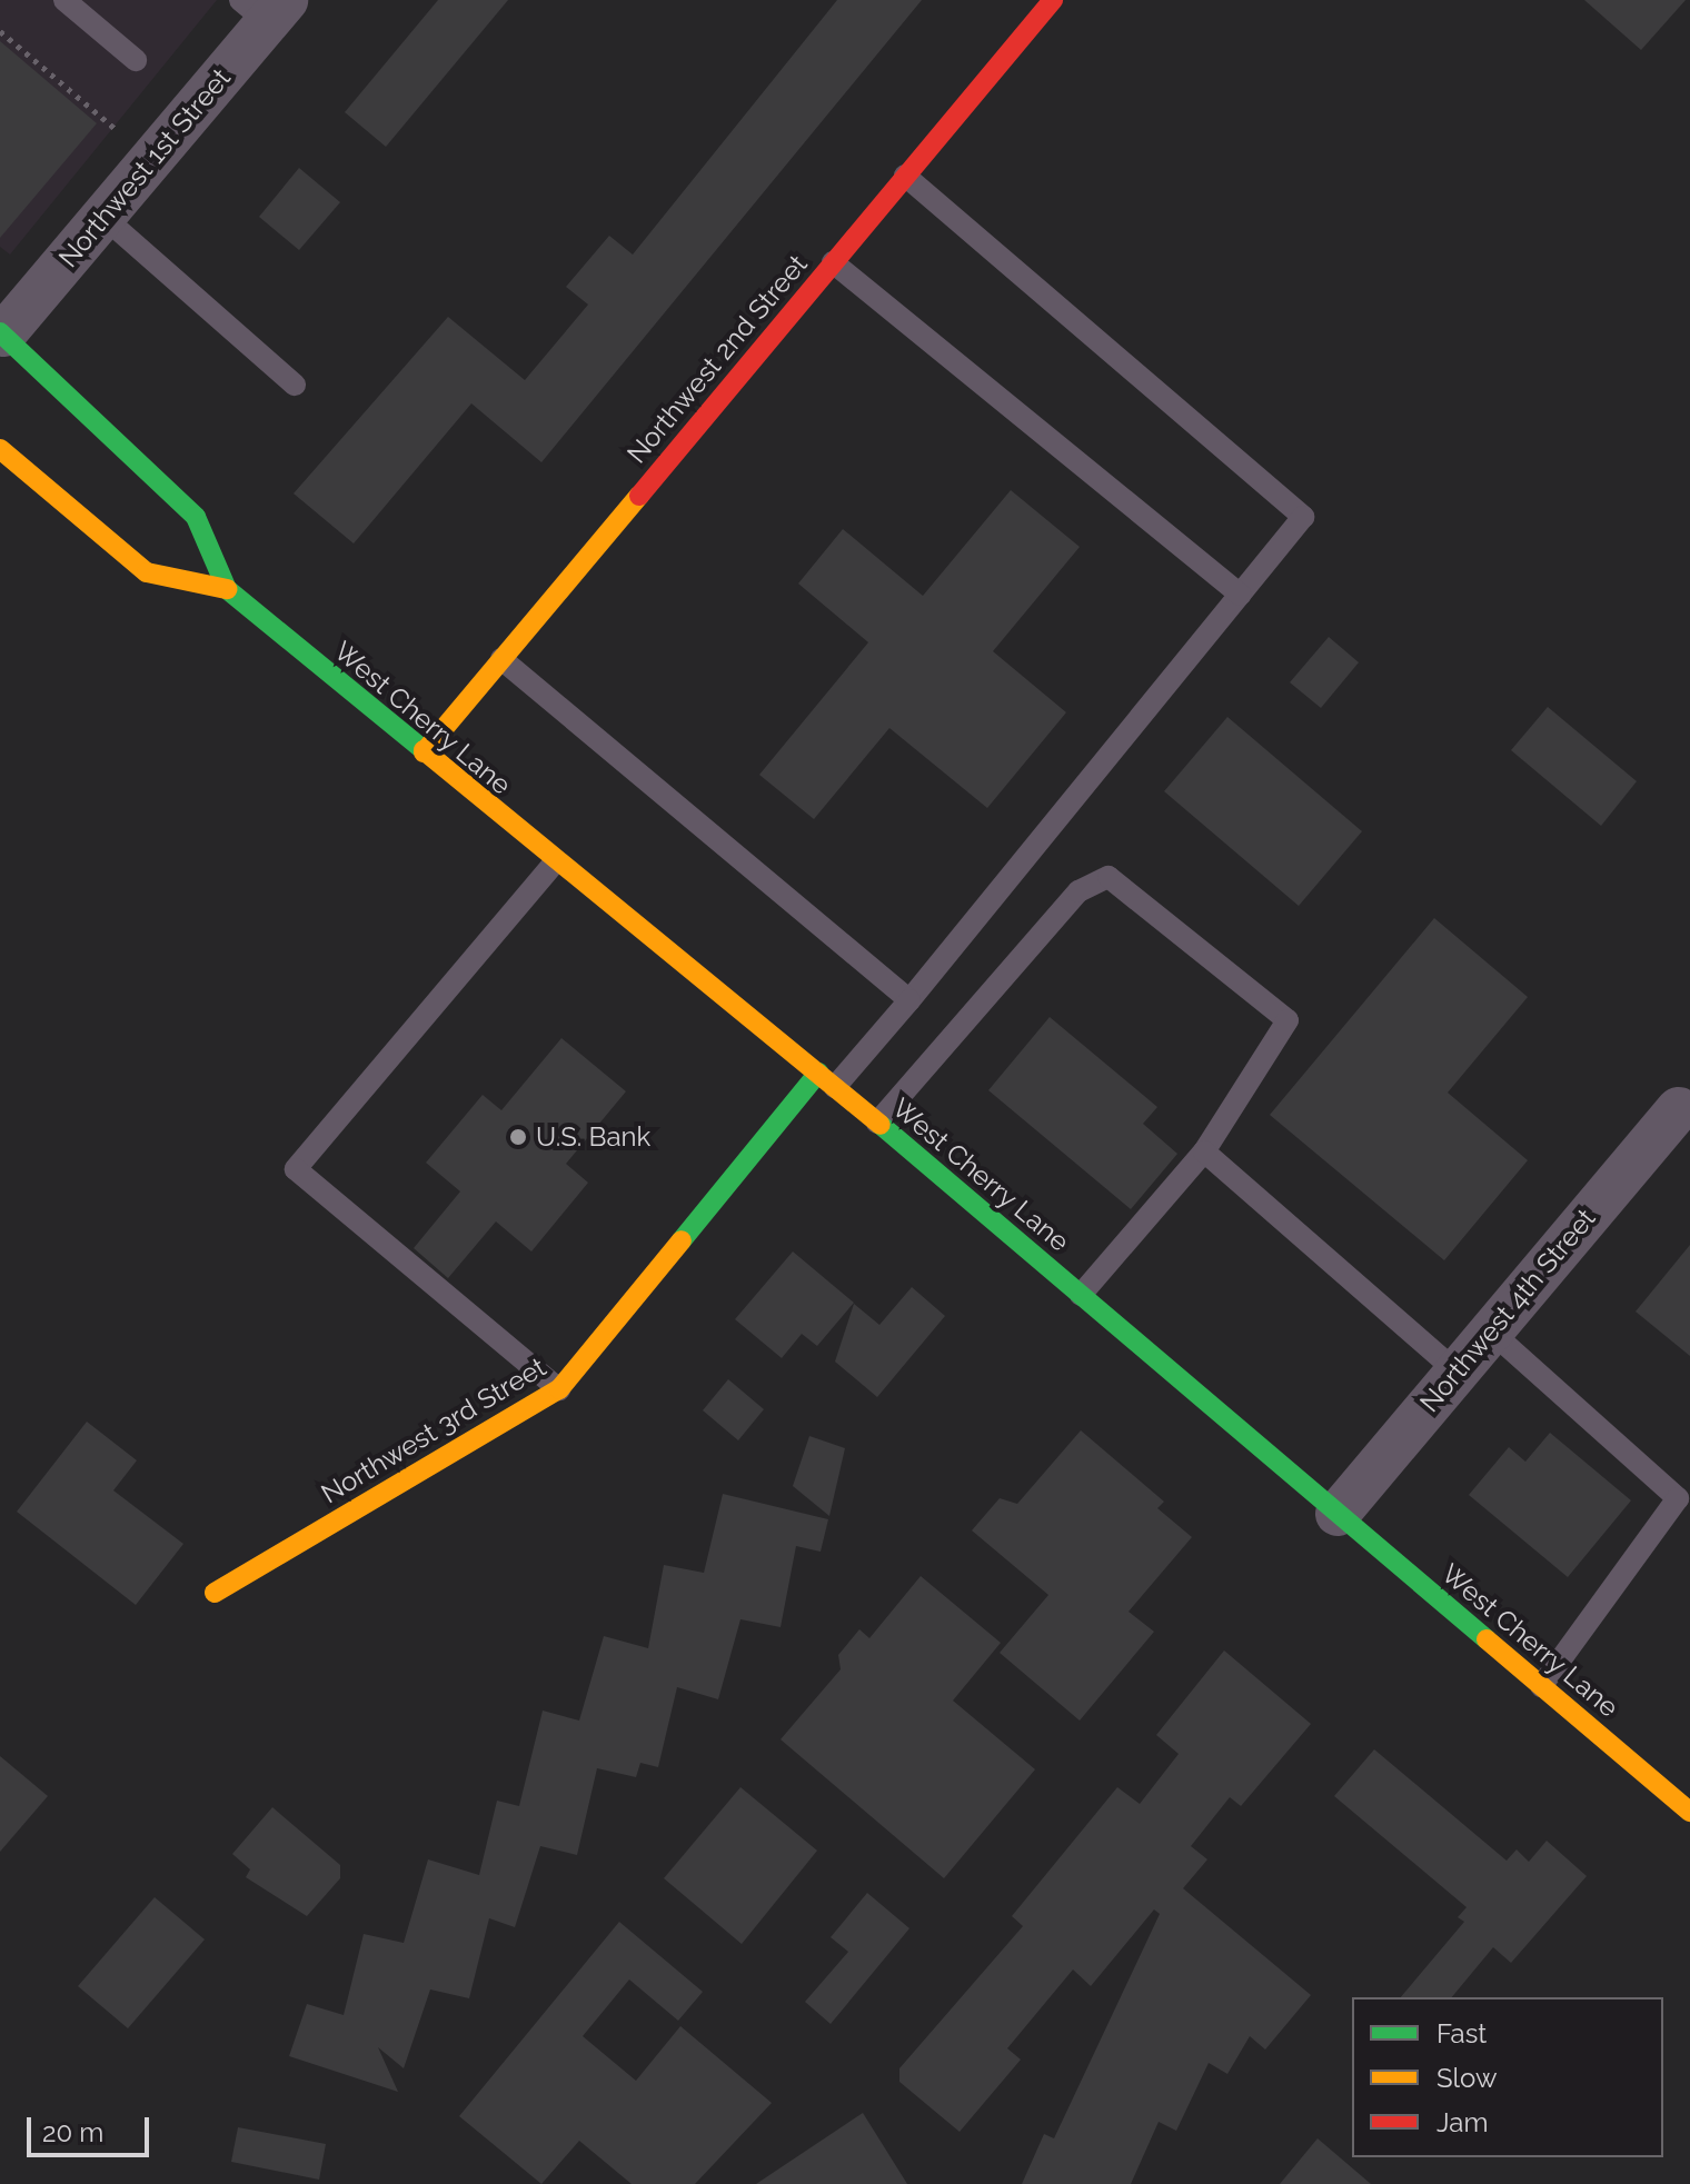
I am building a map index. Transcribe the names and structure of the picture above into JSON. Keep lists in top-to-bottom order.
{
  "streets": {
    "main road": ["Northwest 2nd Street", "West Cherry Lane", "Northwest 3rd Street"],
    "street": ["Northwest 1st Street", "Northwest 4th Street"]
  },
  "crossings": [
    ["Northwest 1st Street", "West Cherry Lane"],
    ["Northwest 2nd Street", "West Cherry Lane"],
    ["West Cherry Lane", "Northwest 4th Street"],
    ["West Cherry Lane", "Northwest 3rd Street"]
  ],
  "places": ["U.S. Bank"],
  "legend": ["Fast", "Slow", "Jam"],
  "scale_bar": "20 m"
}
